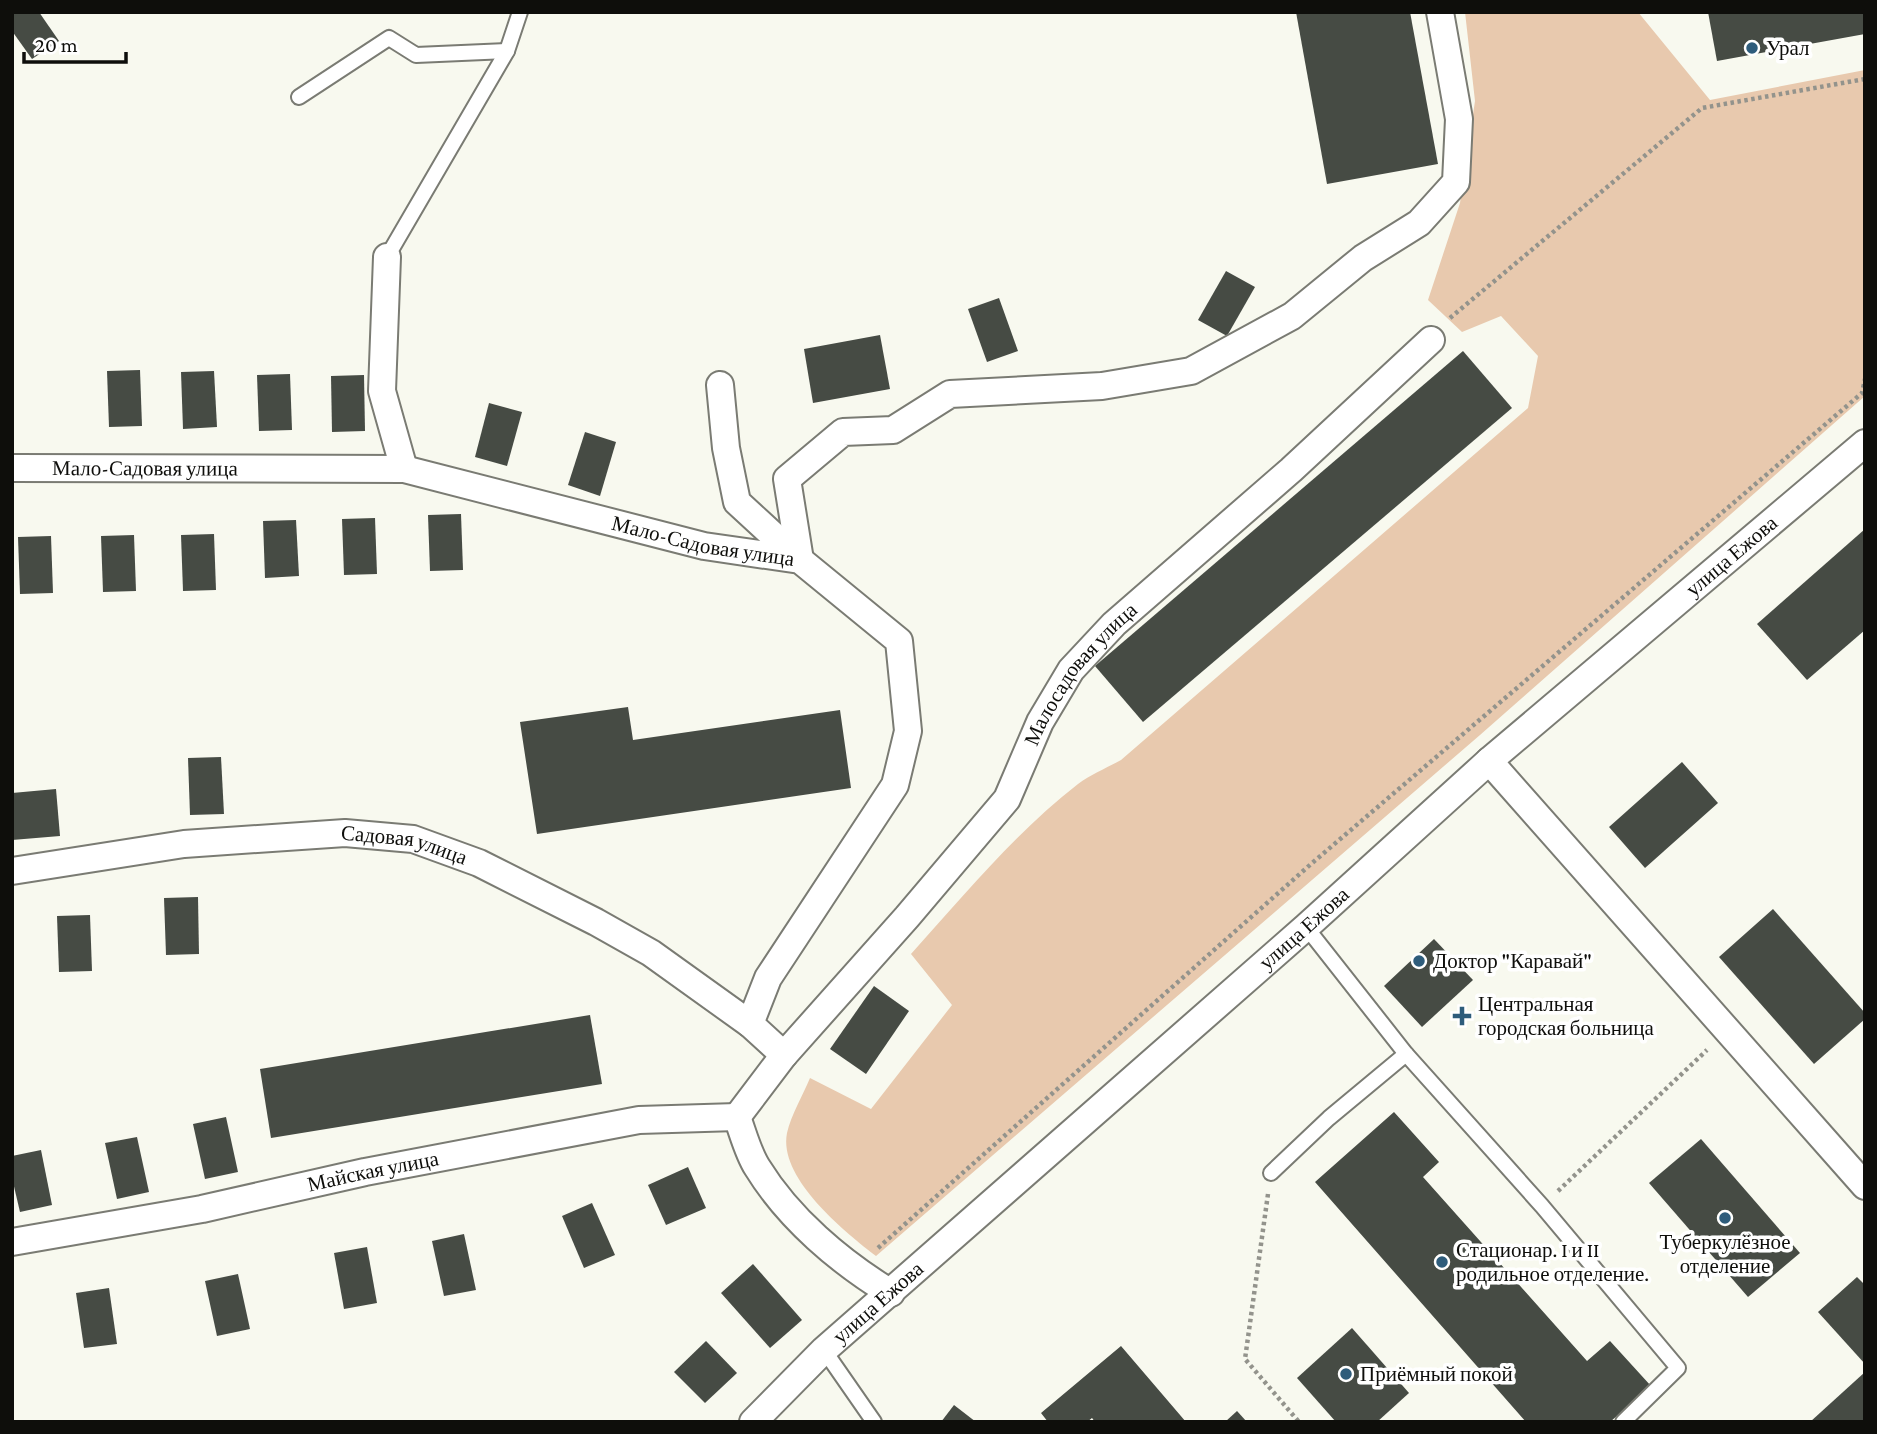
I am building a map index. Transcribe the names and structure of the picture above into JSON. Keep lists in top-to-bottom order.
{
  "streets": {
    "street": [
      "Мало-Садовая улица",
      "улица Ежова",
      "Малосадовая улица",
      "Садовая улица",
      "Майская улица"
    ]
  },
  "crossings": [
    ["Мало-Садовая улица", "Садовая улица"],
    ["Малосадовая улица", "Майская улица"]
  ],
  "places": {
    "other": [
      "Урал",
      "Доктор \"Каравай\"",
      "Туберкулёзное отделение",
      "Стационар. I и II родильное отделение.",
      "Приёмный покой"
    ],
    "health": ["Центральная городская больница"]
  },
  "scale_bar": "20 m"
}
